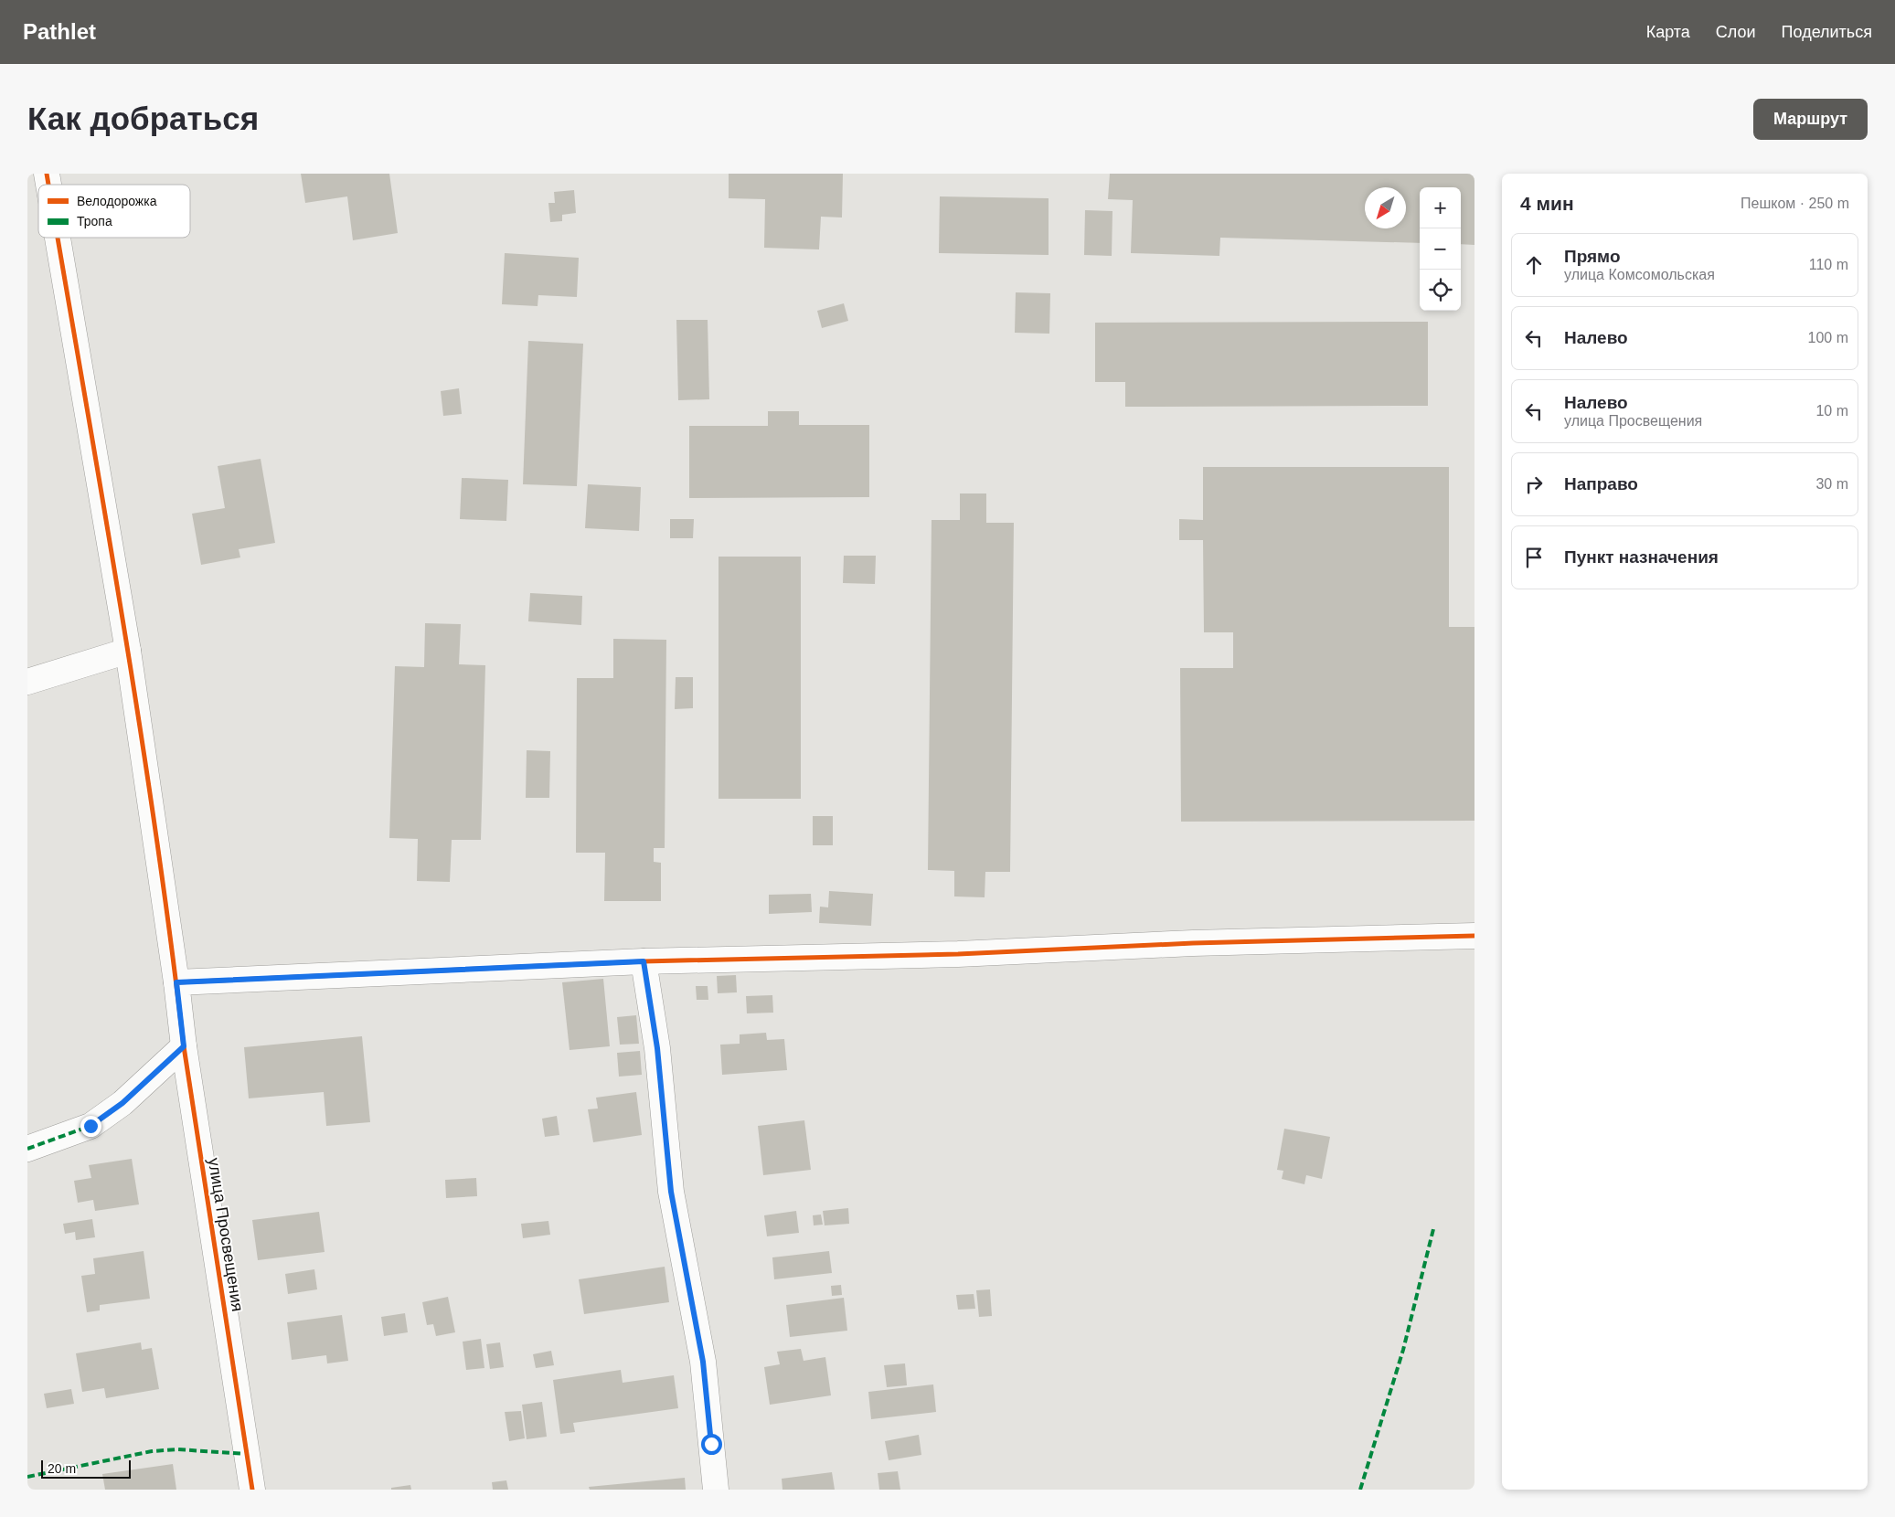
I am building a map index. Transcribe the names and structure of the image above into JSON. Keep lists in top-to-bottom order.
{
  "streets": {
    "street": ["улица Просвещения"]
  },
  "legend": ["Велодорожка", "Тропа"],
  "scale_bar": "20 m",
  "north": "bottom left",
  "page": {
    "header": "Pathlet",
    "nav": ["Карта", "Слои", "Поделиться"],
    "buttons": "Маршрут",
    "title": "Как добраться",
    "heading": ["4 мин", "Пешком · 250 m"],
    "map_buttons": ["+", "−"],
    "list": [
      ["Прямо", "улица Комсомольская", "110 m"],
      ["Налево", "100 m"],
      ["Налево", "улица Просвещения", "10 m"],
      ["Направо", "30 m"],
      "Пункт назначения"
    ],
    "scale": "20 m"
  }
}
